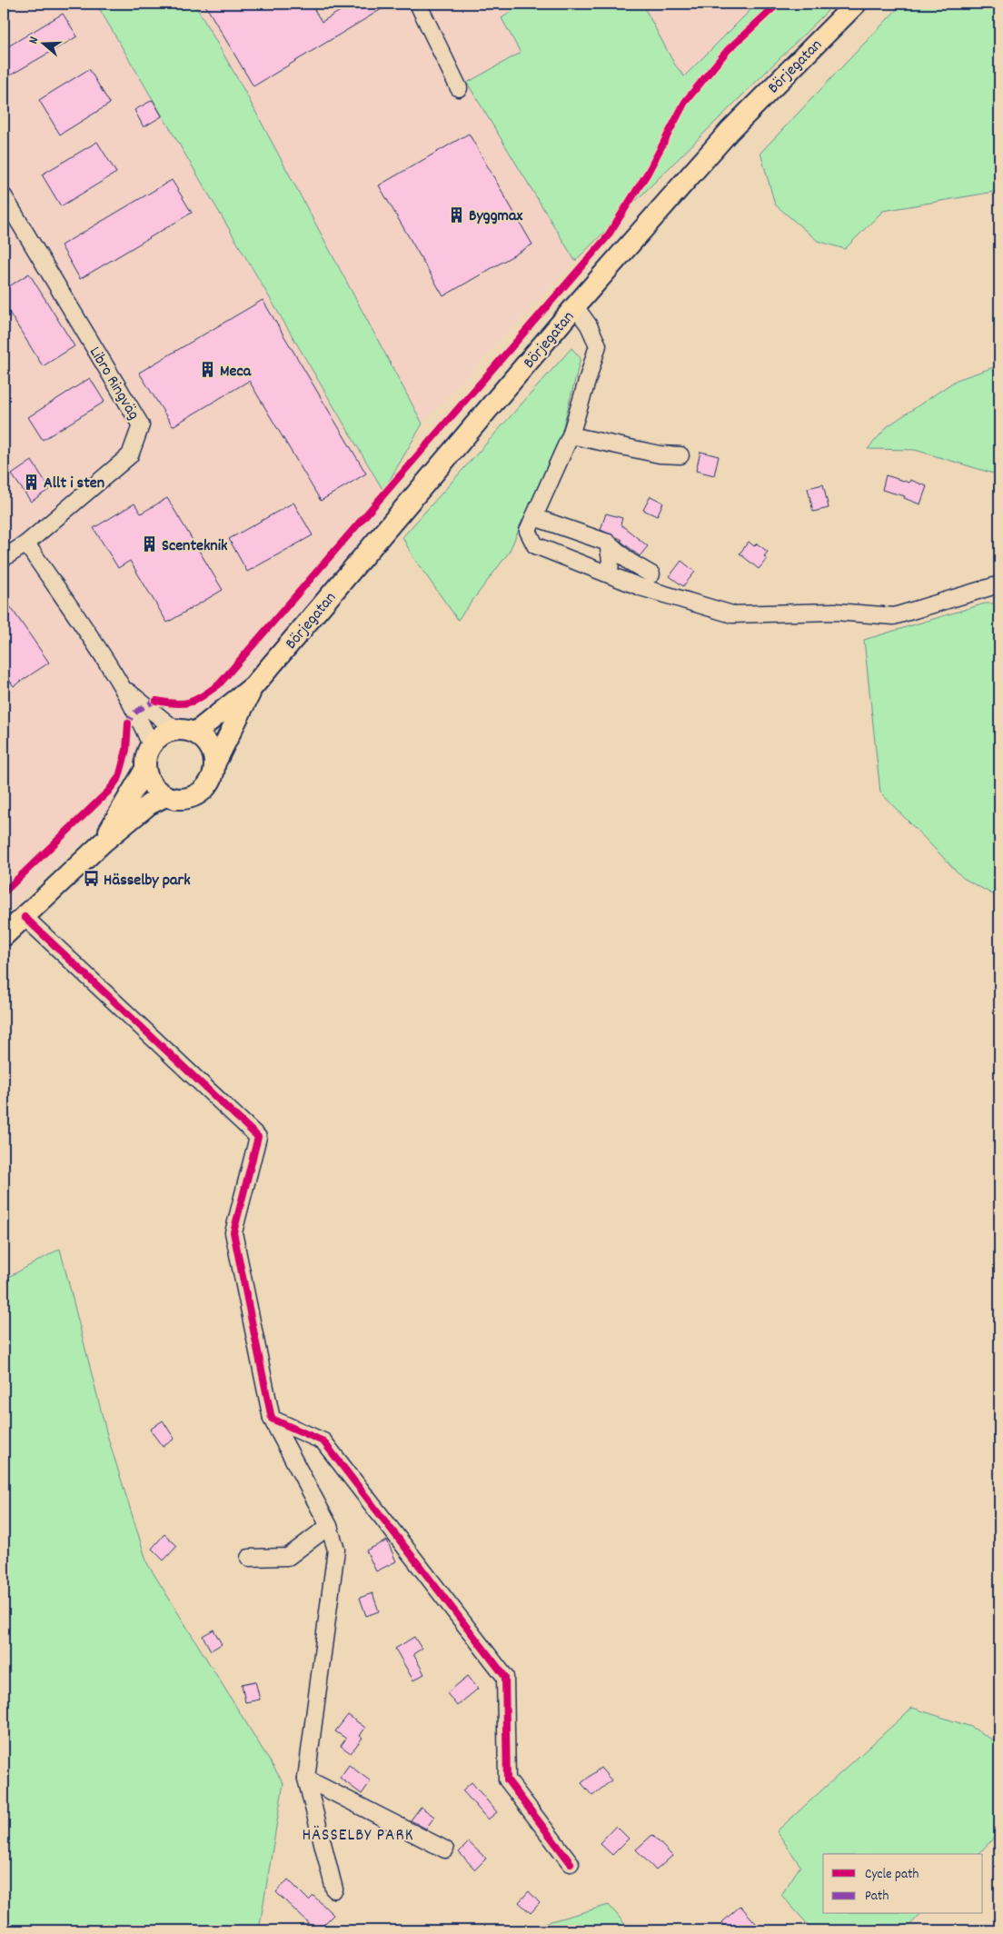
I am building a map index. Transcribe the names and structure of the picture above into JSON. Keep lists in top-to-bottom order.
{
  "streets": {
    "main road": ["Börjegatan"],
    "street": ["Libro Ringväg"]
  },
  "districts": ["HÄSSELBY PARK"],
  "places": {
    "building": [
      "Byggmax",
      "Meca",
      "Allt i sten",
      "Scenteknik"
    ],
    "bus stop": ["Hässelby park"]
  },
  "legend": ["Cycle path", "Path"],
  "north": "left"
}
